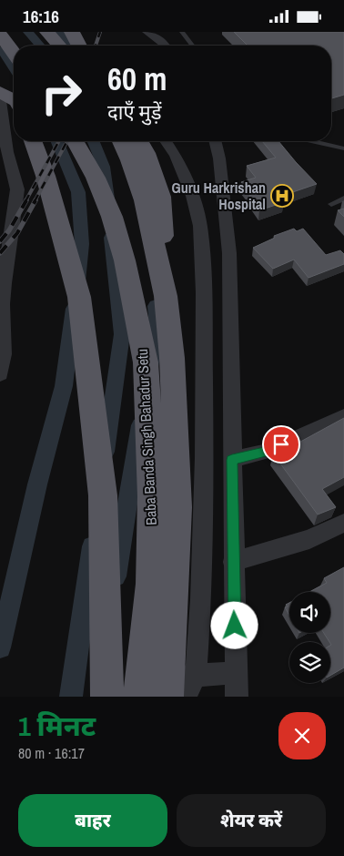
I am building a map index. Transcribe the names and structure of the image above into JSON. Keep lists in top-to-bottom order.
{
  "streets": {
    "highway": ["Baba Banda Singh Bahadur Setu"]
  },
  "places": {
    "hospital": ["Guru Harkrishan Hospital"]
  },
  "page": {
    "status": "16:16",
    "turn": ["60 m", "दाएँ मुड़ें"],
    "heading": ["1 मिनट", "80 m · 16:17"],
    "buttons": ["बाहर", "शेयर करें"]
  }
}
